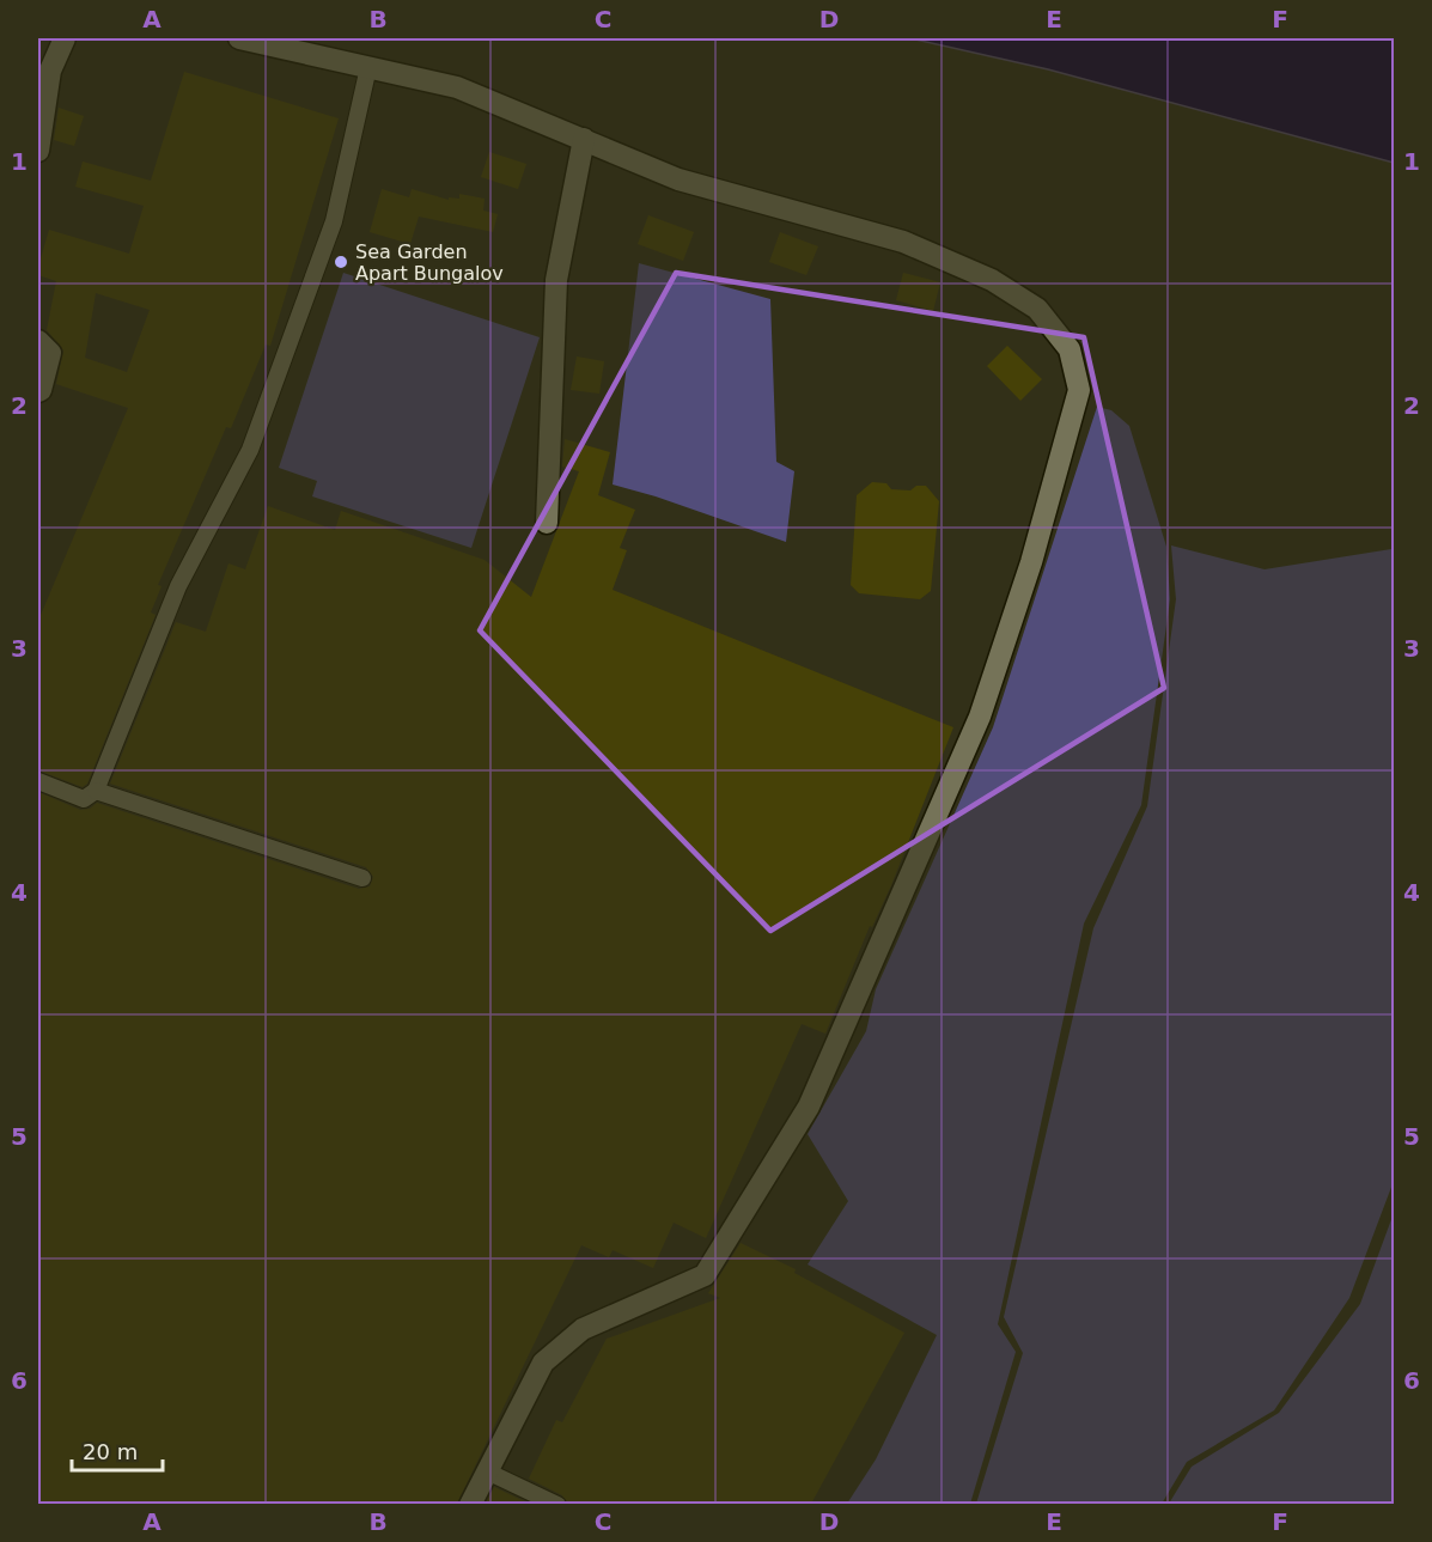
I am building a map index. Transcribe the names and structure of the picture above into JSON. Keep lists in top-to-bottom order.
{
  "places": ["Sea Garden Apart Bungalov"],
  "scale_bar": "20 m",
  "grid": {
    "columns": [
      "A",
      "B",
      "C",
      "D",
      "E",
      "F"
    ],
    "rows": [
      "1",
      "2",
      "3",
      "4",
      "5",
      "6"
    ]
  }
}
